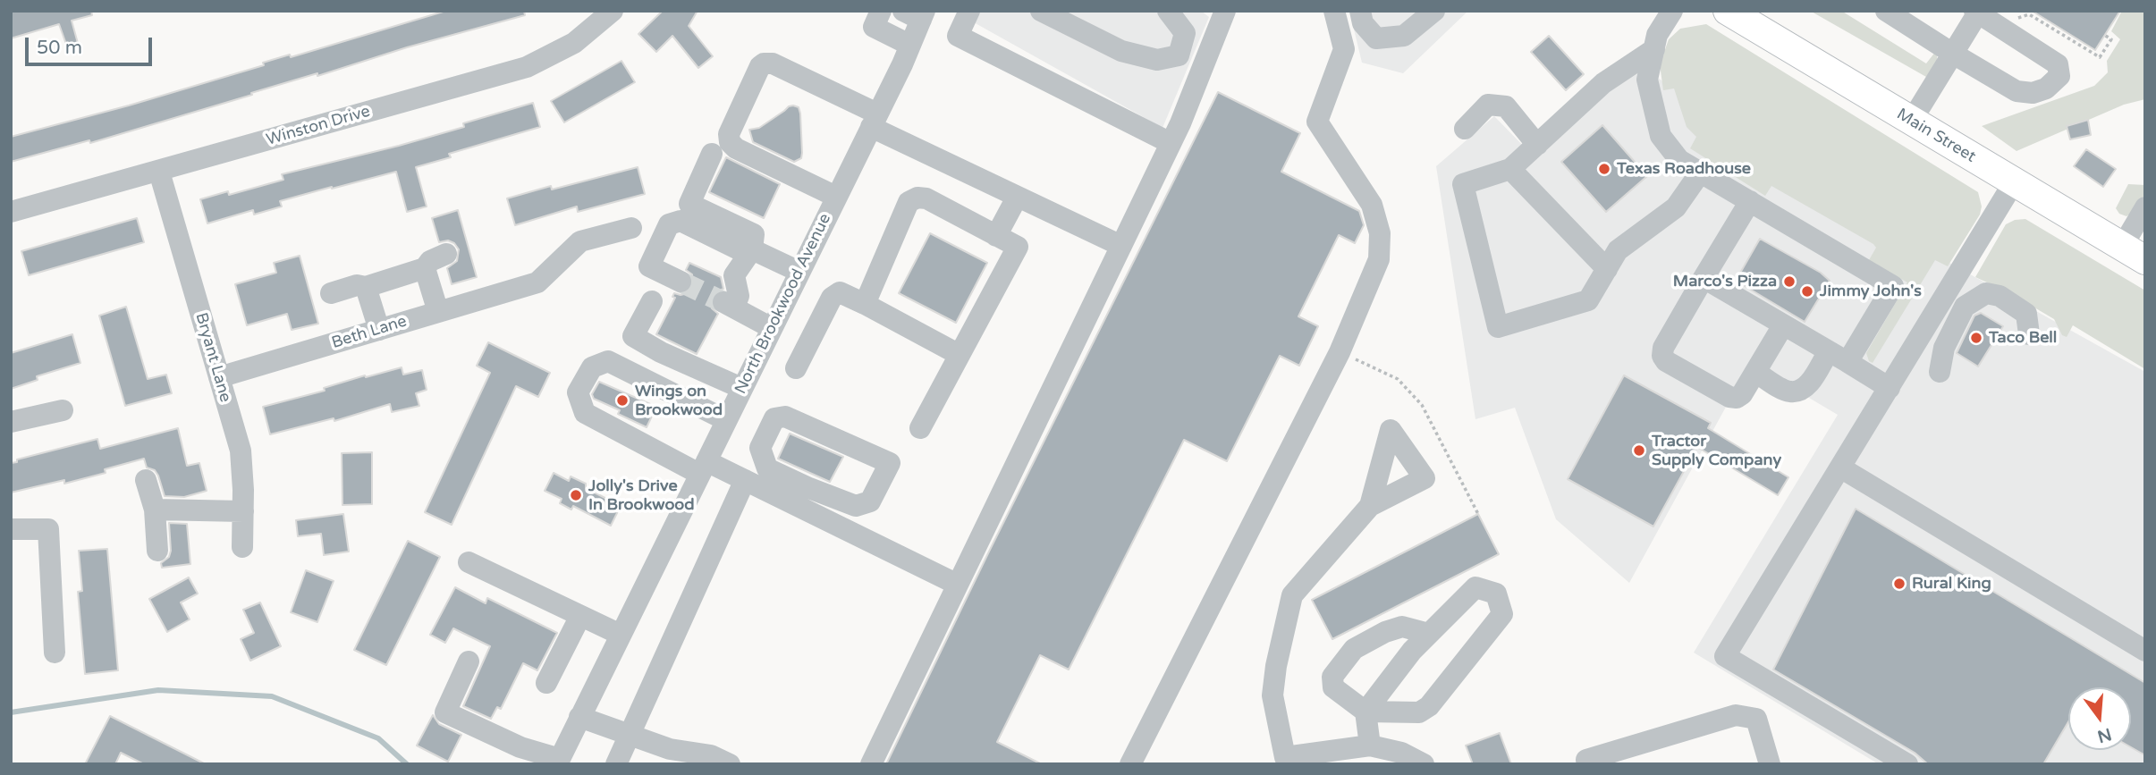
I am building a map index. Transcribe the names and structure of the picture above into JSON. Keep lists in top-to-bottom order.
{
  "streets": {
    "main road": ["Main Street"],
    "street": [
      "Winston Drive",
      "North Brookwood Avenue",
      "Beth Lane",
      "Bryant Lane"
    ]
  },
  "crossings": [
    ["Winston Drive", "Bryant Lane"],
    ["Beth Lane", "Bryant Lane"]
  ],
  "places": [
    "Texas Roadhouse",
    "Marco's Pizza",
    "Jimmy John's",
    "Taco Bell",
    "Wings on Brookwood",
    "Tractor Supply Company",
    "Jolly's Drive In Brookwood",
    "Rural King"
  ],
  "scale_bar": "50 m",
  "north": "bottom"
}
